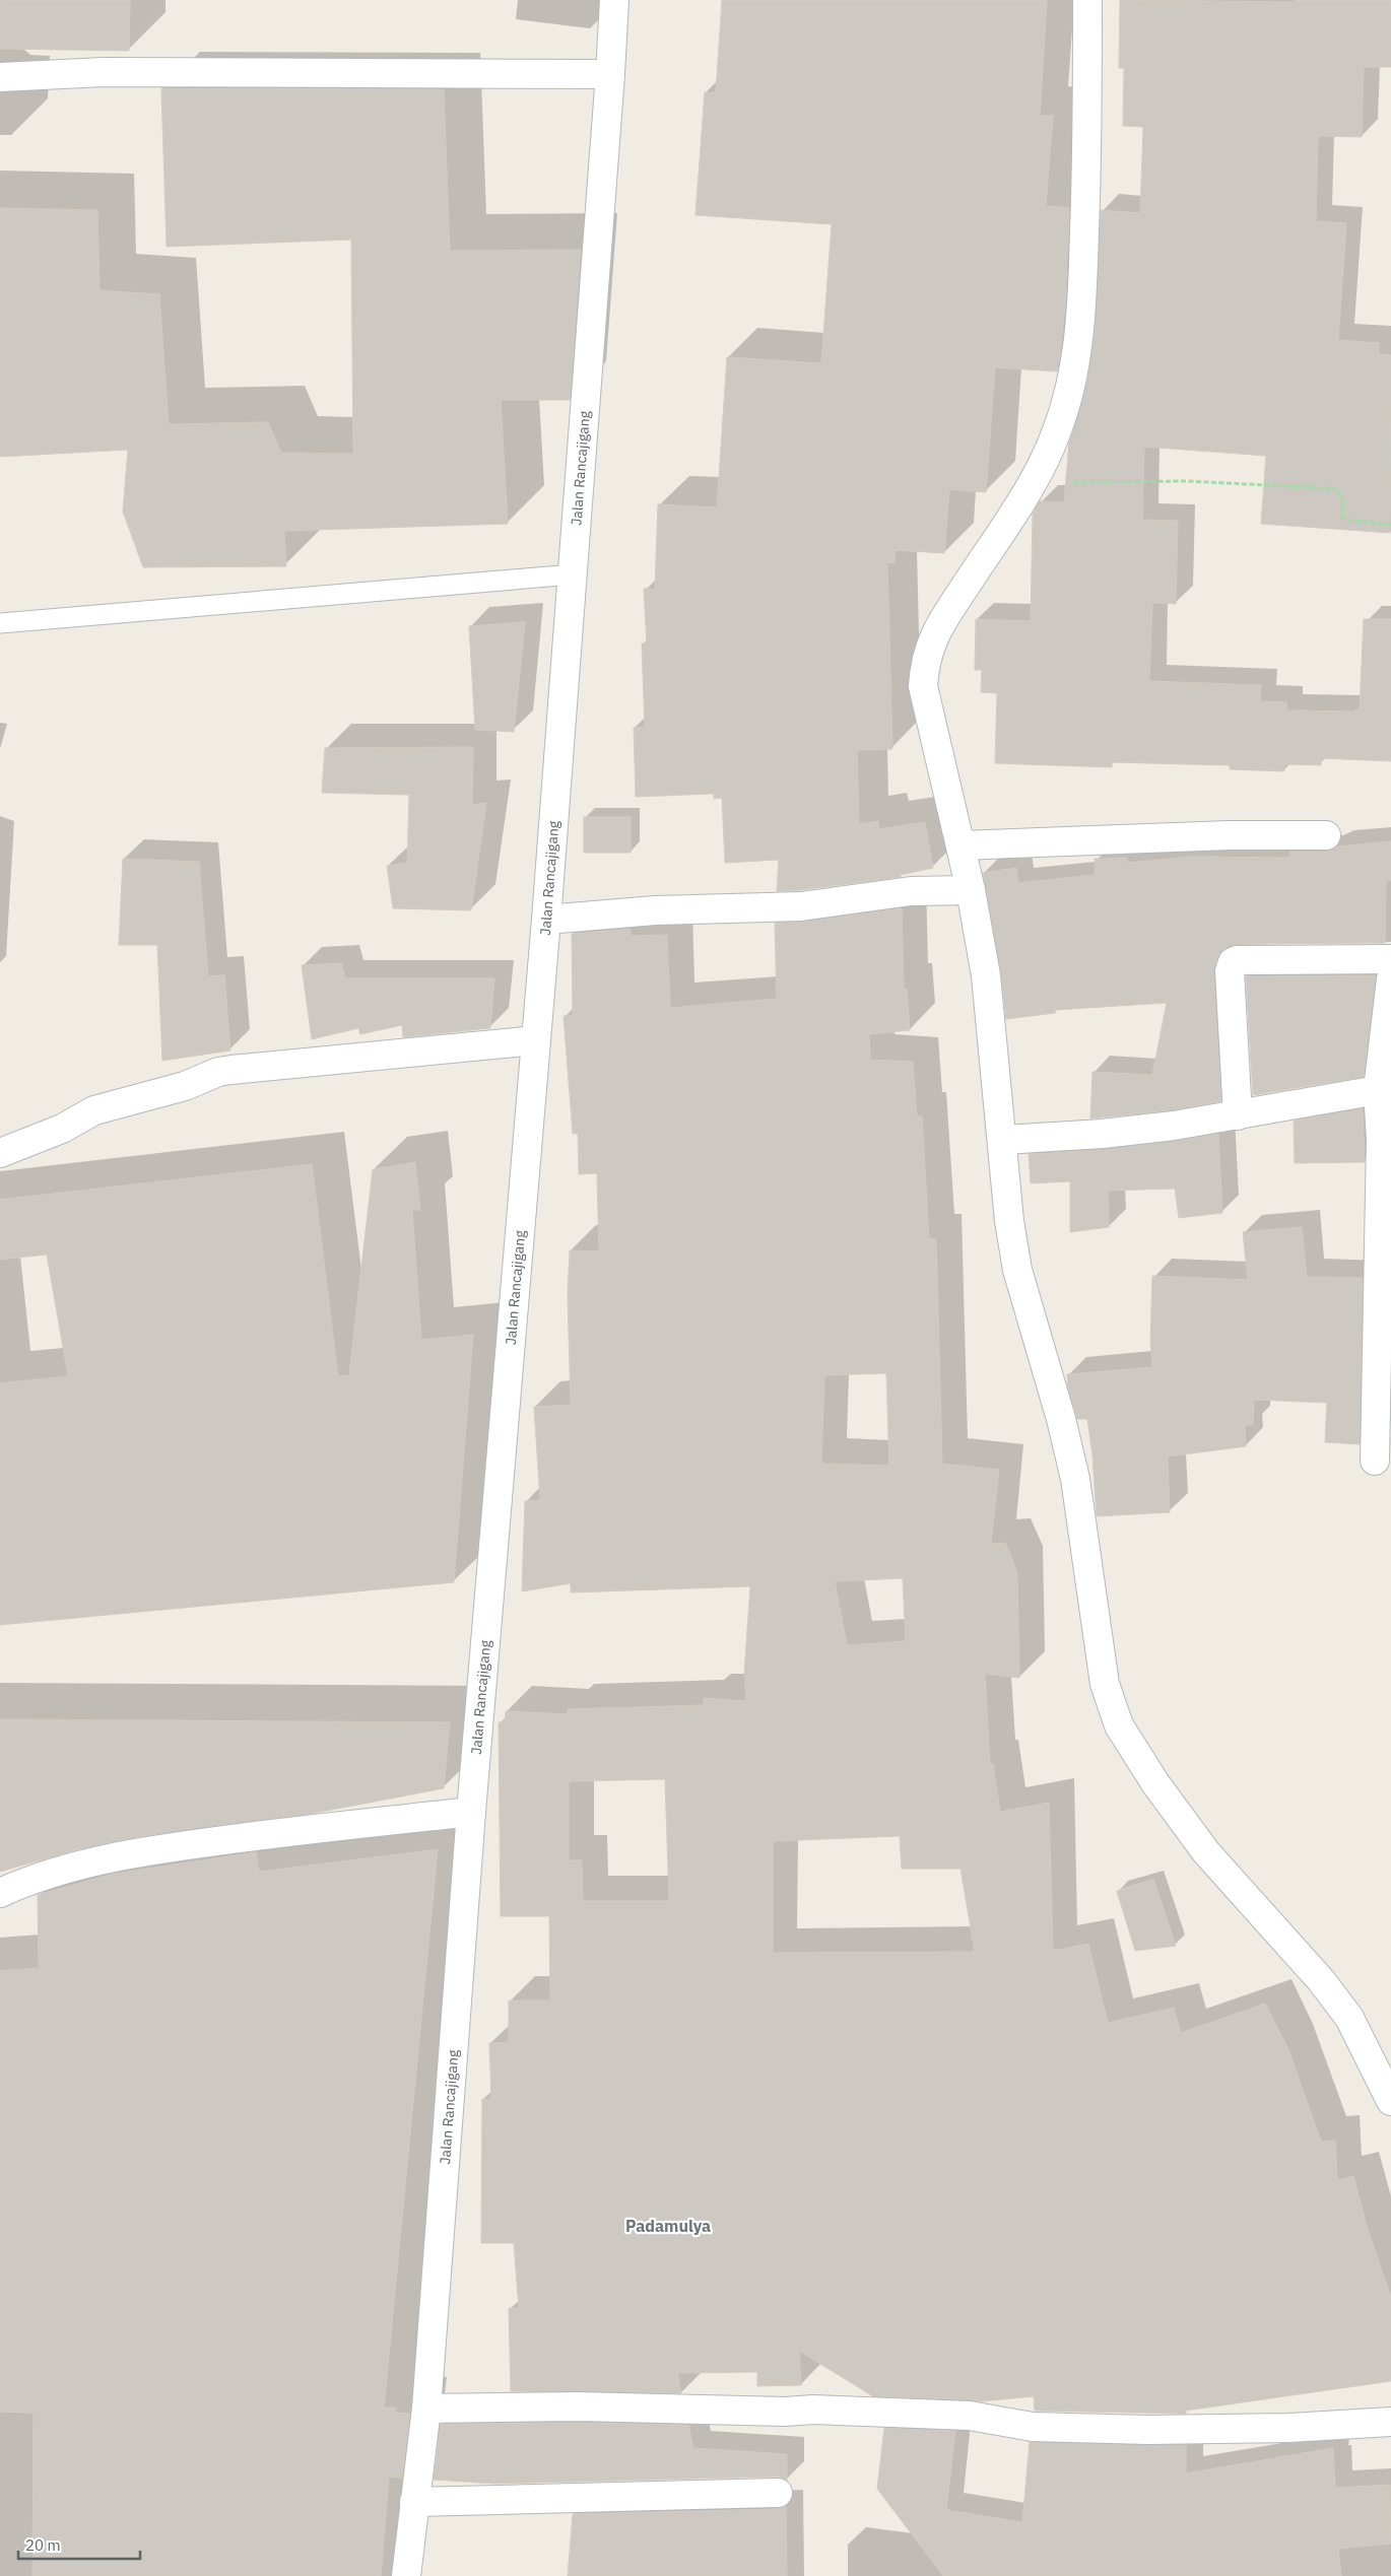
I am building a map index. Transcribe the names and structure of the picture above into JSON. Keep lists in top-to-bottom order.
{
  "streets": {
    "street": ["Jalan Rancajigang"]
  },
  "districts": ["Padamulya"],
  "scale_bar": "20 m"
}
